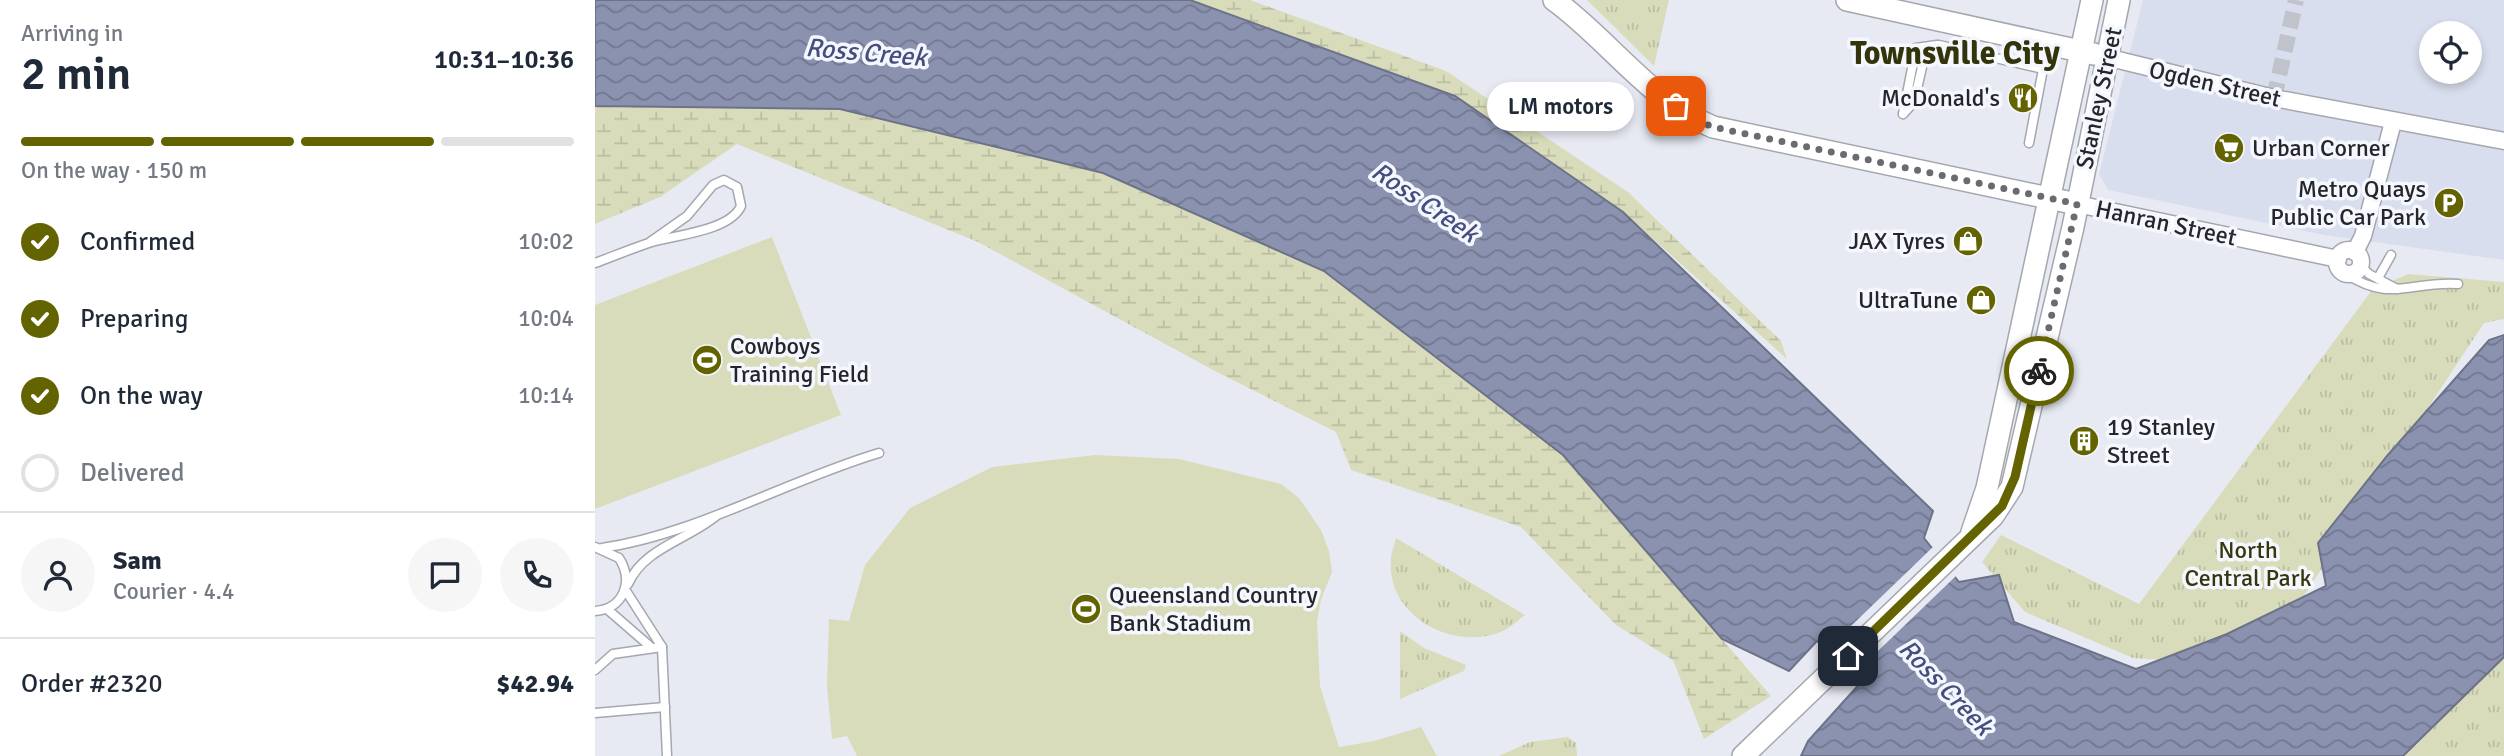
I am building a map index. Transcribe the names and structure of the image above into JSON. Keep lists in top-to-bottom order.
{
  "streets": {
    "main road": ["Ogden Street", "Stanley Street", "Hanran Street"]
  },
  "crossings": [
    ["Ogden Street", "Stanley Street"],
    ["Stanley Street", "Hanran Street"]
  ],
  "districts": ["Townsville City"],
  "water": ["Ross Creek"],
  "parks": ["North Central Park"],
  "places": {
    "restaurant": ["McDonald's"],
    "other": ["LM motors"],
    "supermarket": ["Urban Corner"],
    "parking": ["Metro Quays Public Car Park"],
    "shop": ["JAX Tyres", "UltraTune"],
    "sports": ["Cowboys Training Field", "Queensland Country Bank Stadium"],
    "building": ["19 Stanley Street"]
  },
  "page": {
    "heading": ["2 min", "Arriving in", "10:31–10:36"],
    "panel": [
      "Sam",
      "Courier · 4.4",
      "Order #2320",
      "$42.94"
    ],
    "bubble": "LM motors",
    "bar": "On the way · 150 m",
    "list": [
      ["Confirmed", "10:02"],
      ["Preparing", "10:04"],
      ["On the way", "10:14"],
      "Delivered"
    ]
  }
}
